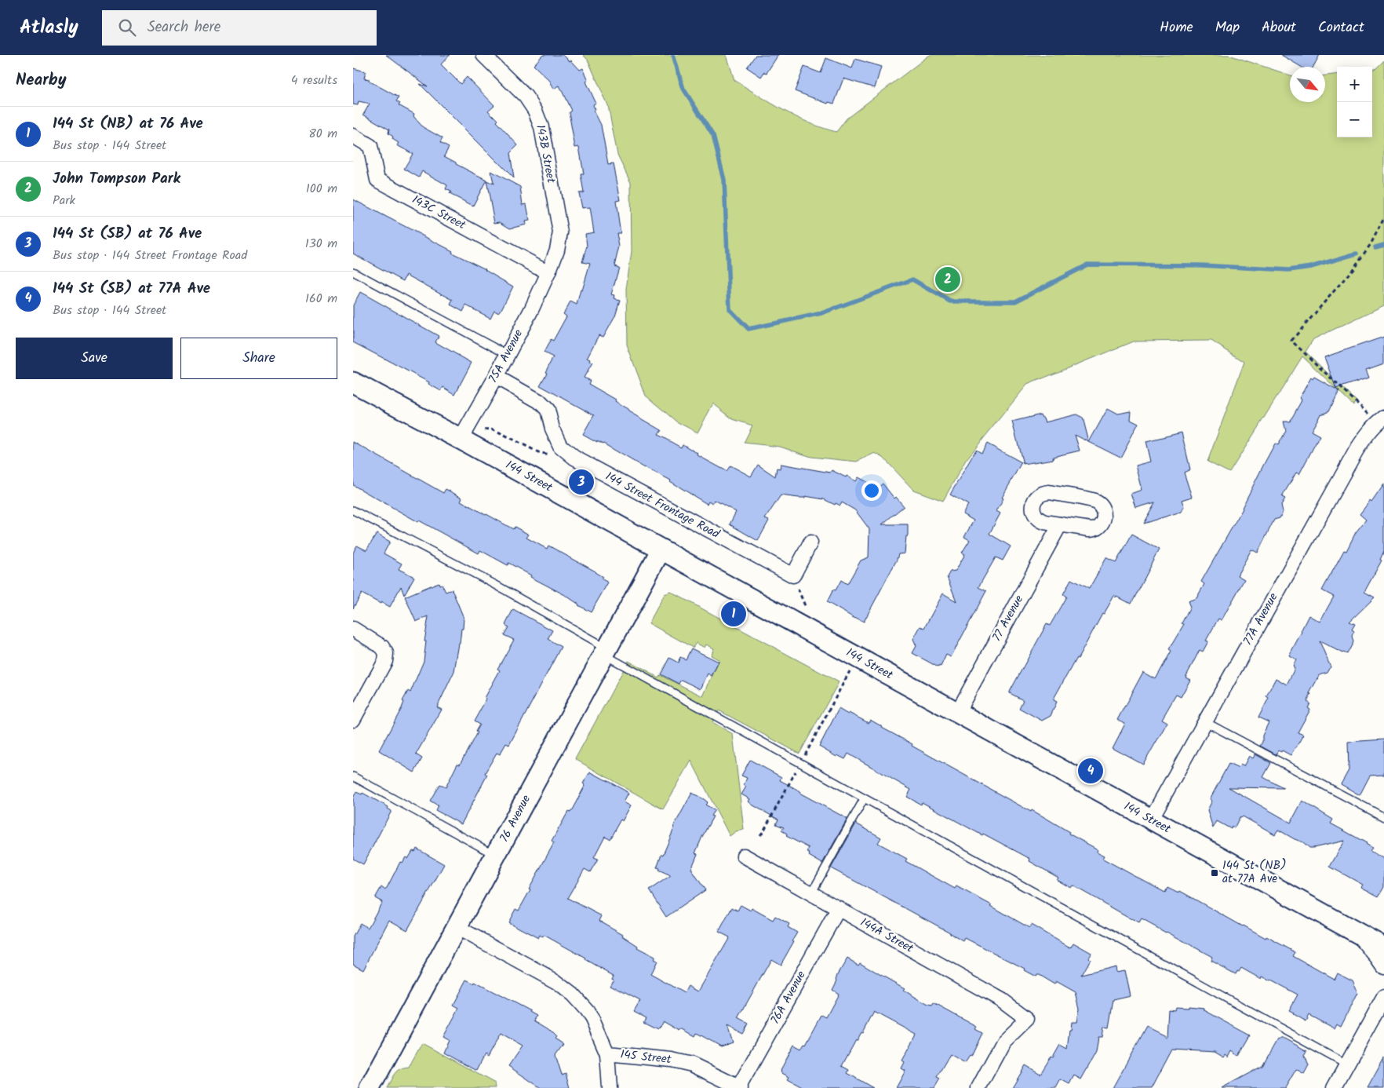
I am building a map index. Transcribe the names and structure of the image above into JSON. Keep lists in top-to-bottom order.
{
  "streets": {
    "main road": ["144 Street", "76 Avenue"],
    "street": [
      "143B Street",
      "143C Street",
      "75A Avenue",
      "144 Street Frontage Road",
      "77 Avenue",
      "77A Avenue",
      "144A Street",
      "76A Avenue",
      "145 Street"
    ]
  },
  "crossings": [
    ["143B Street", "143C Street"],
    ["143B Street", "75A Avenue"],
    ["143C Street", "75A Avenue"],
    ["75A Avenue", "144 Street"],
    ["75A Avenue", "144 Street Frontage Road"],
    ["144 Street", "77 Avenue"],
    ["144 Street", "77A Avenue"],
    ["144 Street", "76 Avenue"],
    ["76 Avenue", "145 Street"],
    ["144A Street", "76A Avenue"],
    ["76A Avenue", "145 Street"]
  ],
  "places": {
    "transit": ["144 St (NB) at 77A Ave"]
  },
  "north": "bottom right",
  "page": {
    "header": "Atlasly",
    "search": "Search here",
    "nav": [
      "Home",
      "Map",
      "About",
      "Contact"
    ],
    "heading": ["Nearby", "4 results"],
    "map_buttons": ["+", "−"],
    "list": [
      {
        "mark": "1",
        "name": "144 St (NB) at 76 Ave",
        "note": "Bus stop · 144 Street",
        "value": "80 m"
      },
      {
        "mark": "2",
        "name": "John Tompson Park",
        "note": "Park",
        "value": "100 m"
      },
      {
        "mark": "3",
        "name": "144 St (SB) at 76 Ave",
        "note": "Bus stop · 144 Street Frontage Road",
        "value": "130 m"
      },
      {
        "mark": "4",
        "name": "144 St (SB) at 77A Ave",
        "note": "Bus stop · 144 Street",
        "value": "160 m"
      }
    ],
    "pins": [
      "2",
      "3",
      "1",
      "4"
    ],
    "buttons": ["Save", "Share"]
  }
}
